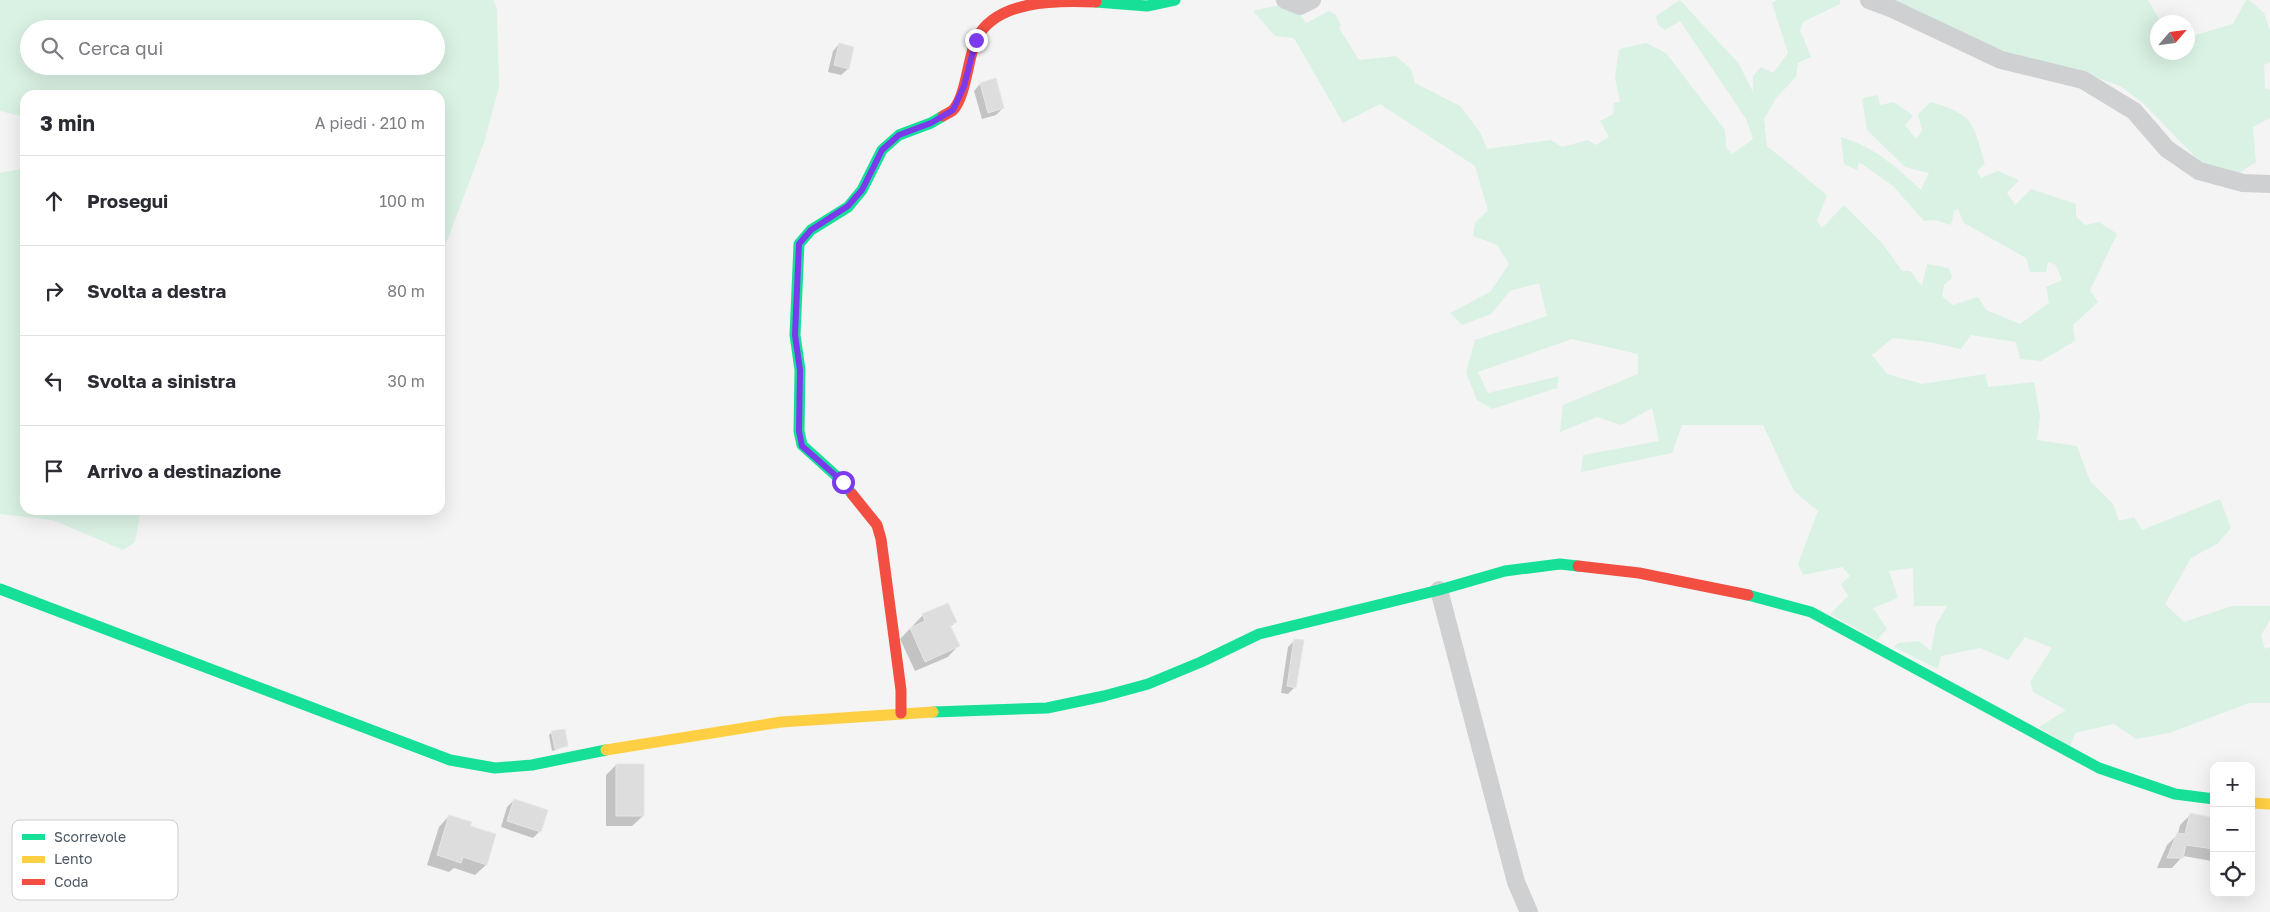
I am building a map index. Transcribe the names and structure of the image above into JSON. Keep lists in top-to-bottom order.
{
  "legend": ["Scorrevole", "Lento", "Coda"],
  "north": "top right",
  "page": {
    "search": "Cerca qui",
    "heading": ["3 min", "A piedi · 210 m"],
    "list": [
      ["Prosegui", "100 m"],
      ["Svolta a destra", "80 m"],
      ["Svolta a sinistra", "30 m"],
      "Arrivo a destinazione"
    ],
    "map_buttons": ["+", "−"]
  }
}
